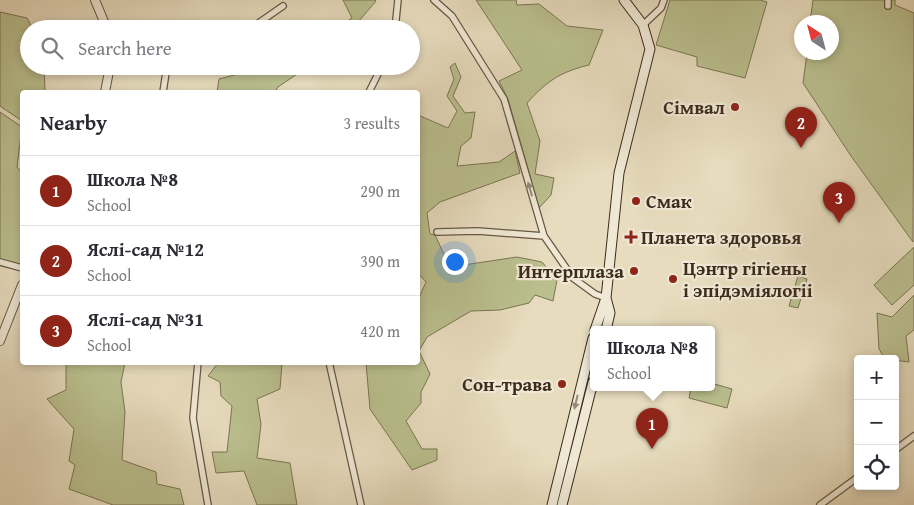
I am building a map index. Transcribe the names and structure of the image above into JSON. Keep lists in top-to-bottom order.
{
  "places": {
    "other": [
      "Сімвал",
      "Смак",
      "Интерплаза",
      "Цэнтр гігіены і эпідэміялогіі",
      "Сон-трава"
    ],
    "health": ["Планета здоровья"]
  },
  "north": "top left",
  "page": {
    "search": "Search here",
    "heading": ["Nearby", "3 results"],
    "pins": ["2", "3", "1"],
    "list": [
      {
        "mark": "1",
        "name": "Школа №8",
        "note": "School",
        "value": "290 m"
      },
      {
        "mark": "2",
        "name": "Яслі-сад №12",
        "note": "School",
        "value": "390 m"
      },
      {
        "mark": "3",
        "name": "Яслі-сад №31",
        "note": "School",
        "value": "420 m"
      }
    ],
    "popup": ["Школа №8", "School"],
    "map_buttons": ["+", "−"]
  }
}
